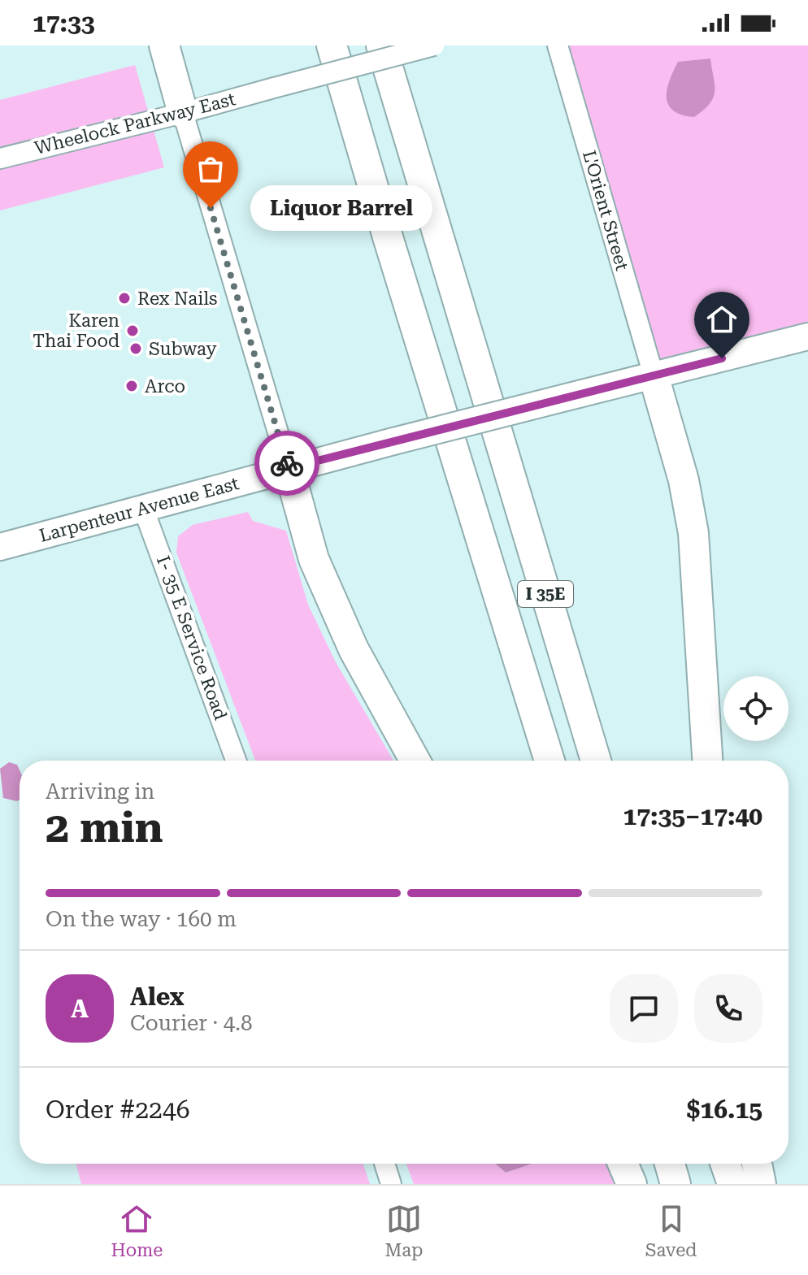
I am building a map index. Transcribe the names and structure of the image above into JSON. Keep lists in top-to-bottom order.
{
  "streets": {
    "highway": ["I 35E"],
    "main road": ["Larpenteur Avenue East"],
    "street": ["Wheelock Parkway East", "L'Orient Street", "I- 35 E Service Road"]
  },
  "crossings": [
    ["L'Orient Street", "Larpenteur Avenue East"],
    ["Larpenteur Avenue East", "I- 35 E Service Road"]
  ],
  "places": [
    "Liquor Barrel",
    "Rex Nails",
    "Karen Thai Food",
    "Subway",
    "Arco"
  ],
  "page": {
    "status": "17:33",
    "bubble": "Liquor Barrel",
    "heading": ["2 min", "Arriving in", "17:35–17:40"],
    "panel": [
      "Alex",
      "Courier · 4.8",
      "Order #2246",
      "$16.15"
    ],
    "bar": "On the way · 160 m",
    "round": "A",
    "tabs": ["Home", "Map", "Saved"]
  }
}
